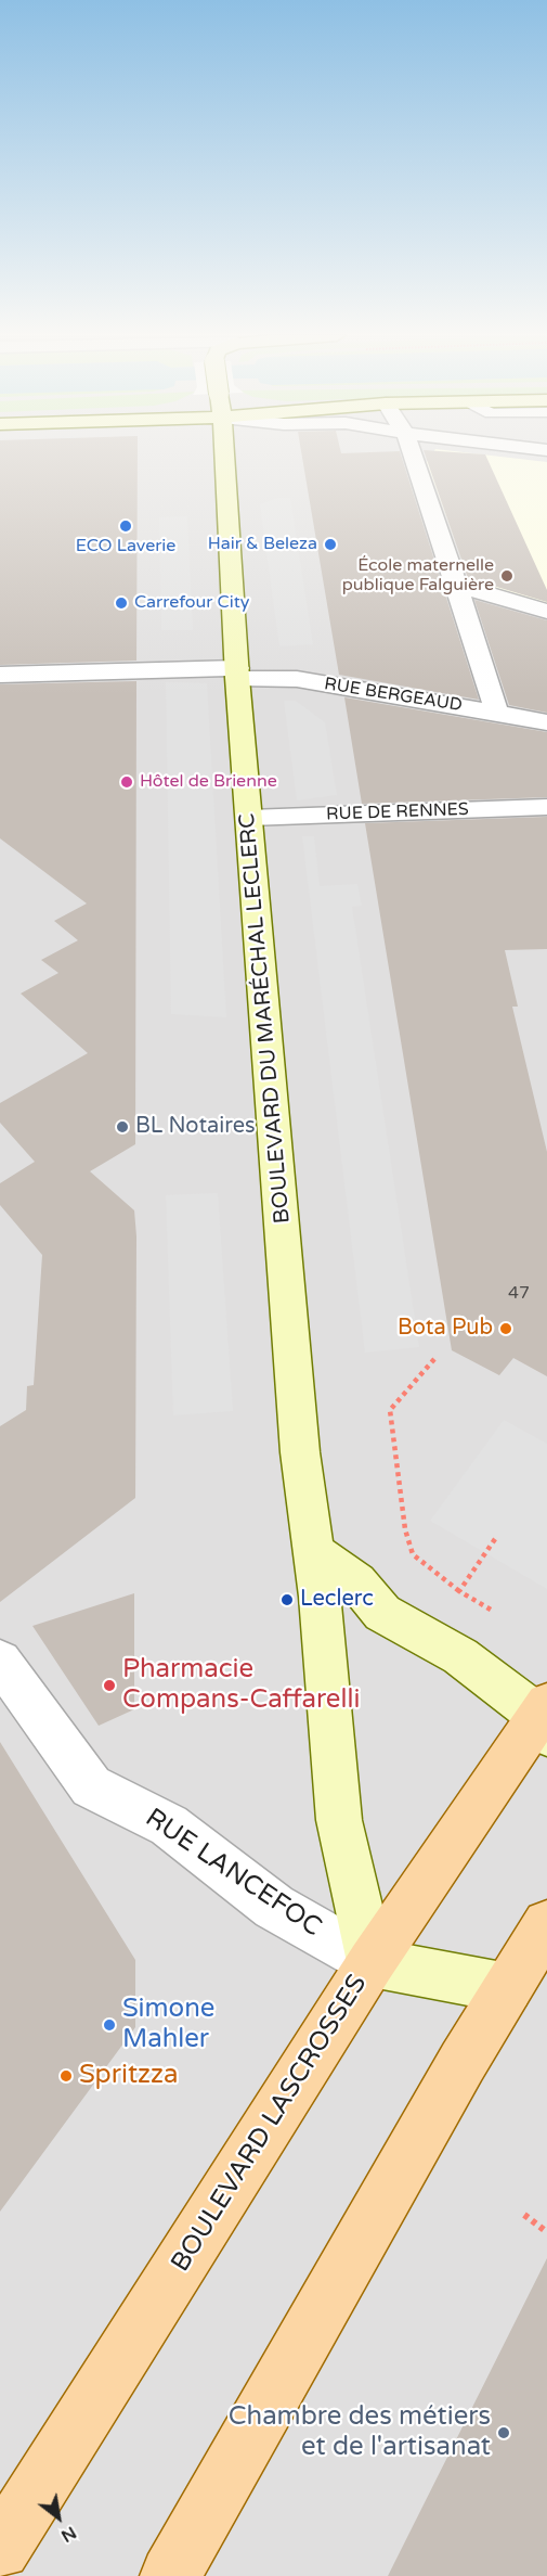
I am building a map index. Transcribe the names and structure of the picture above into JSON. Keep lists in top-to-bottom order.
{
  "streets": {
    "main road": ["BOULEVARD DU MARÉCHAL LECLERC", "BOULEVARD LASCROSSES"],
    "street": ["RUE BERGEAUD", "RUE DE RENNES", "RUE LANCEFOC"]
  },
  "crossings": [
    ["RUE BERGEAUD", "BOULEVARD DU MARÉCHAL LECLERC"],
    ["RUE DE RENNES", "BOULEVARD DU MARÉCHAL LECLERC"],
    ["BOULEVARD DU MARÉCHAL LECLERC", "RUE LANCEFOC"],
    ["BOULEVARD DU MARÉCHAL LECLERC", "BOULEVARD LASCROSSES"],
    ["RUE LANCEFOC", "BOULEVARD LASCROSSES"]
  ],
  "places": [
    "ECO Laverie",
    "Hair & Beleza",
    "École maternelle publique Falguière",
    "Carrefour City",
    "Hôtel de Brienne",
    "BL Notaires",
    "Bota Pub",
    "Leclerc",
    "Pharmacie Compans-Caffarelli",
    "Simone Mahler",
    "Spritzza",
    "Chambre des métiers et de l'artisanat"
  ],
  "house_numbers": ["47"],
  "north": "bottom right"
}
